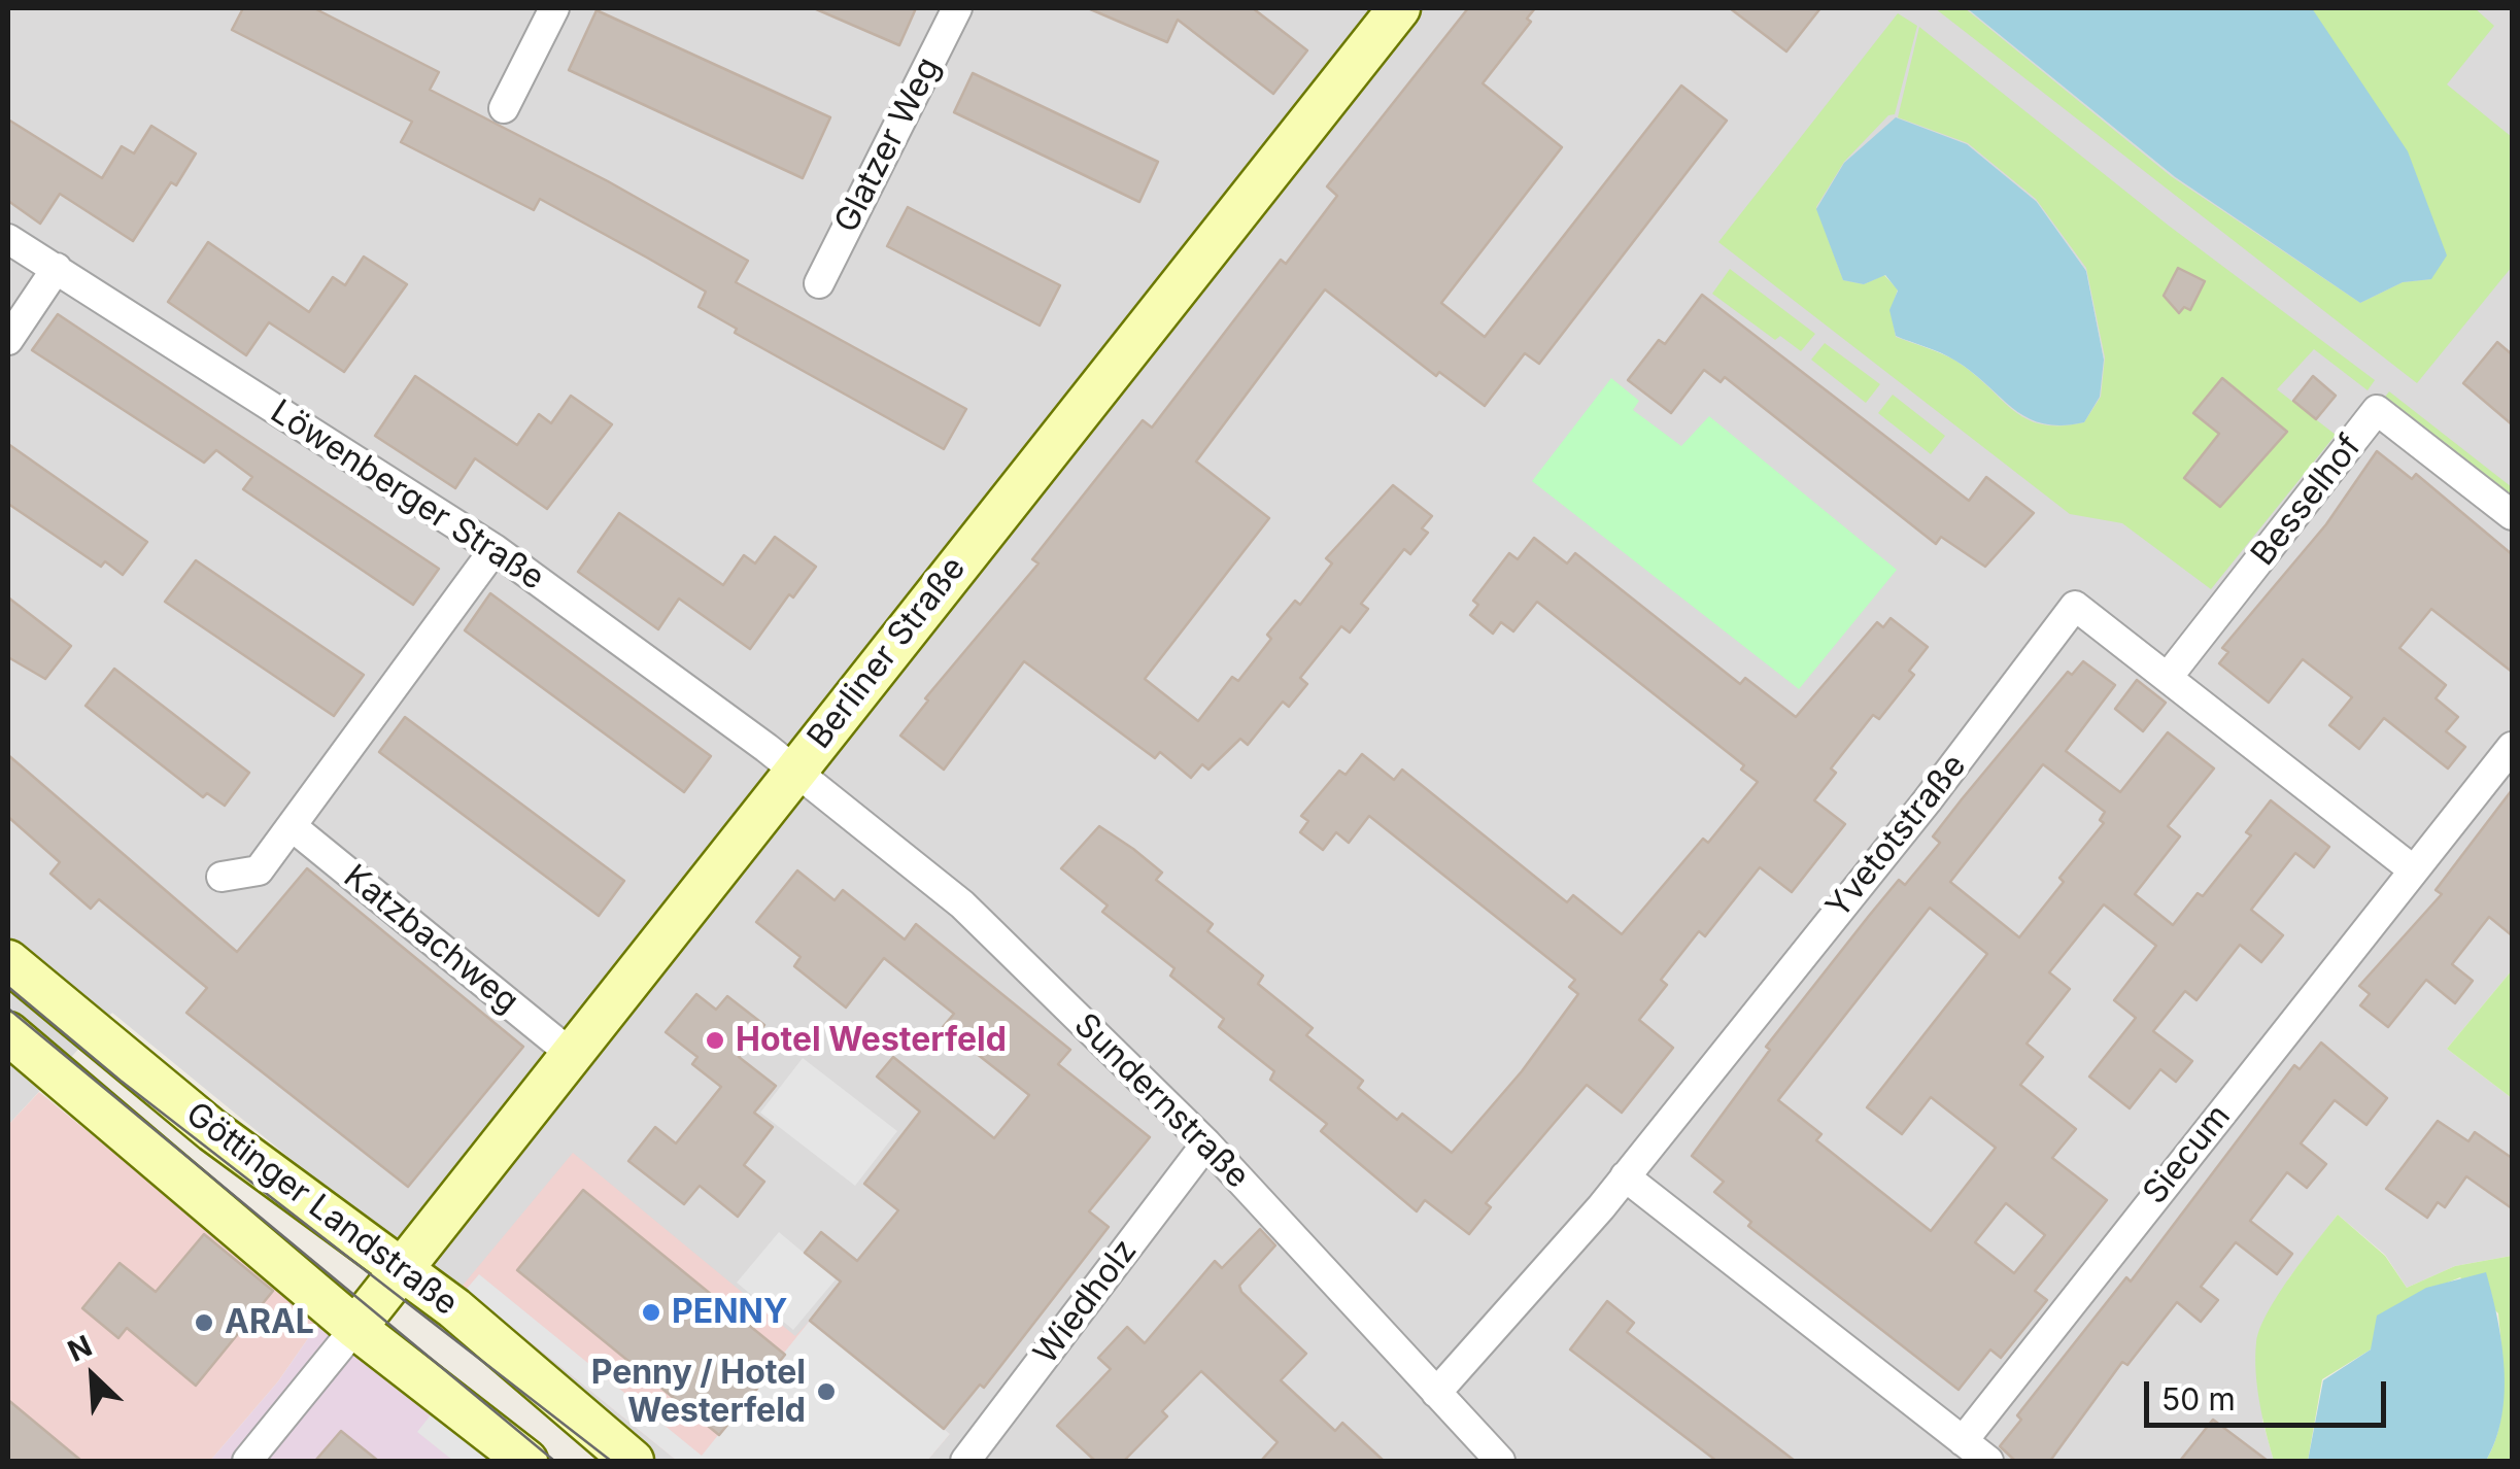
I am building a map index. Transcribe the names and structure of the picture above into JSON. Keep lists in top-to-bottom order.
{
  "streets": {
    "street": [
      "Glatzer Weg",
      "Löwenberger Straße",
      "Besselhof",
      "Berliner Straße",
      "Yvetotstraße",
      "Katzbachweg",
      "Sundernstraße",
      "Siecum",
      "Göttinger Landstraße",
      "Wiedholz"
    ]
  },
  "crossings": [
    ["Löwenberger Straße", "Berliner Straße"],
    ["Löwenberger Straße", "Sundernstraße"],
    ["Besselhof", "Yvetotstraße"],
    ["Berliner Straße", "Katzbachweg"],
    ["Berliner Straße", "Sundernstraße"],
    ["Berliner Straße", "Göttinger Landstraße"],
    ["Yvetotstraße", "Sundernstraße"],
    ["Yvetotstraße", "Siecum"],
    ["Sundernstraße", "Wiedholz"]
  ],
  "places": [
    "Hotel Westerfeld",
    "PENNY",
    "ARAL",
    "Penny / Hotel Westerfeld"
  ],
  "scale_bar": "50 m",
  "north": "top left"
}
